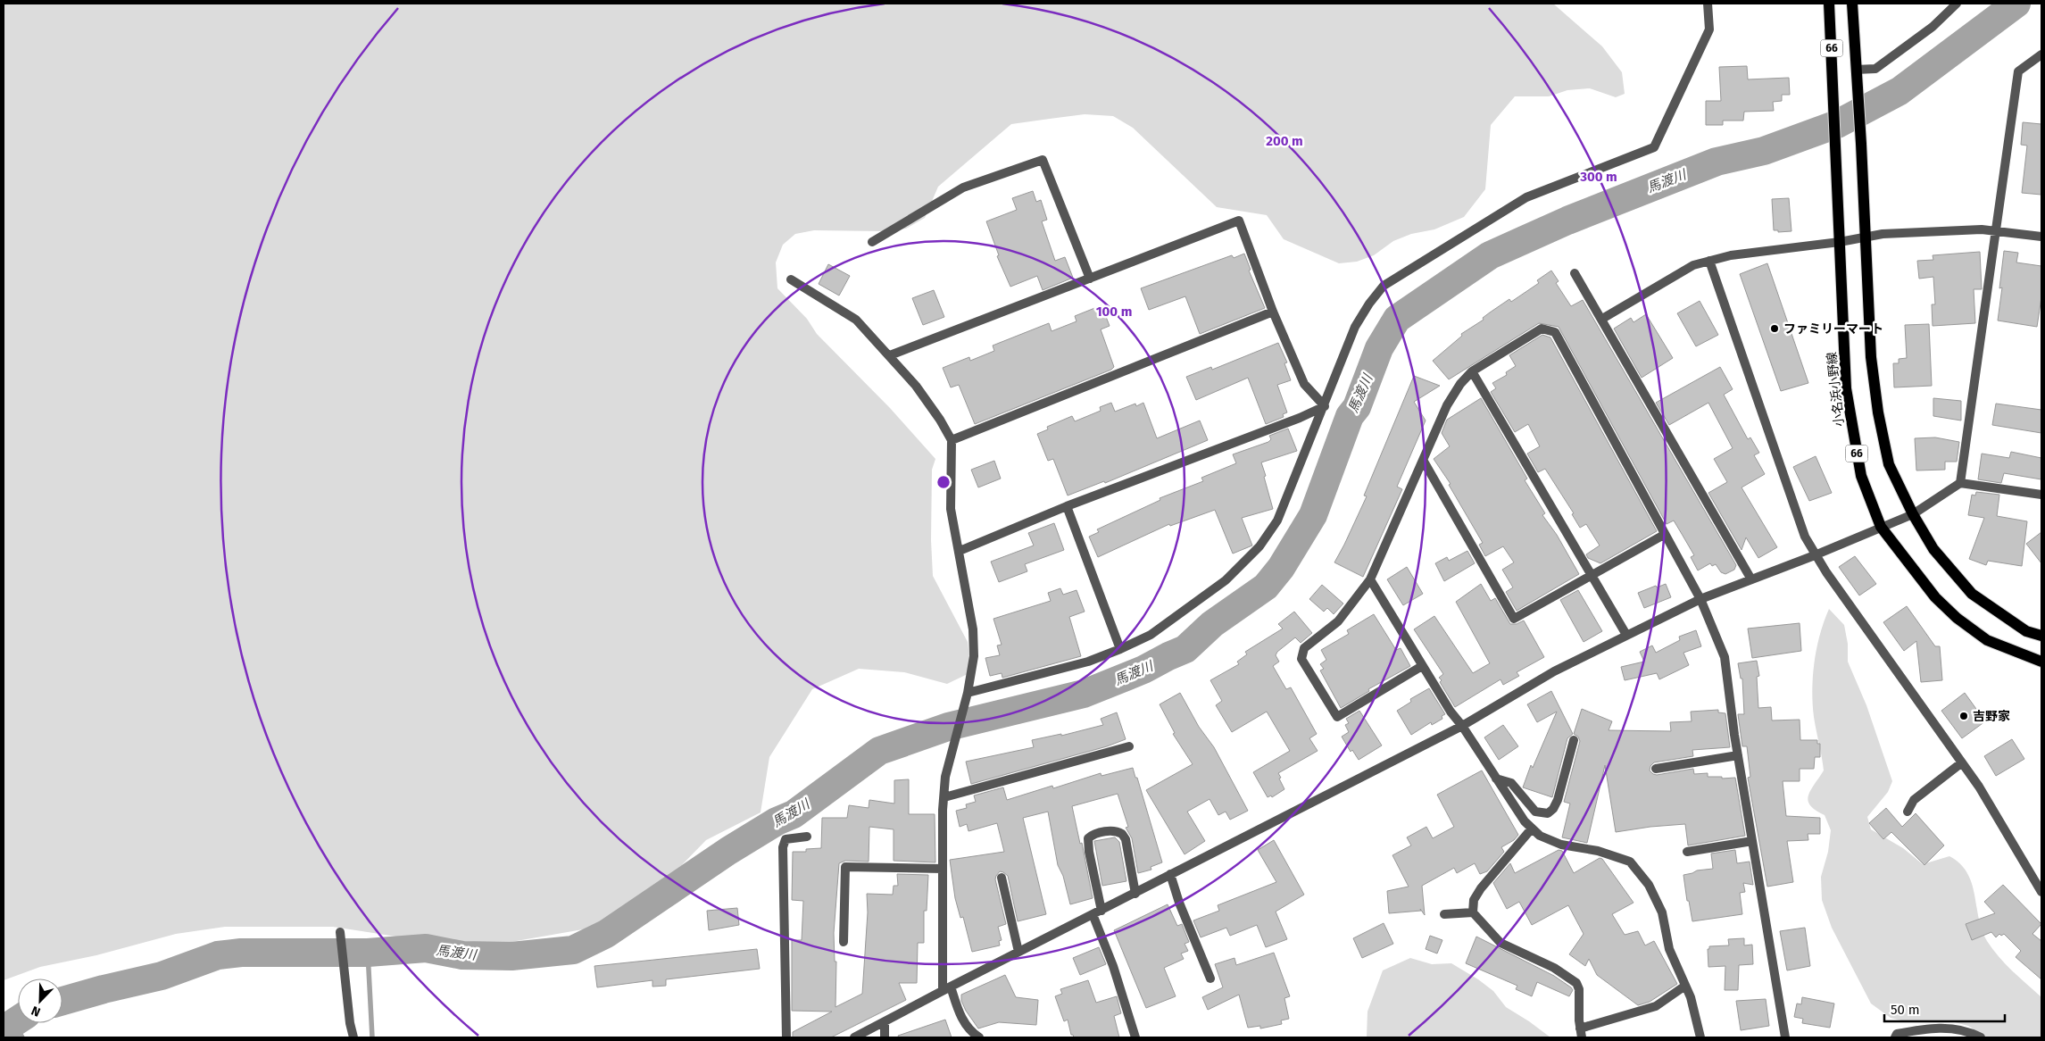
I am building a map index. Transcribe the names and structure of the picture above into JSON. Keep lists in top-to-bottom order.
{
  "streets": {
    "main road": ["66", "小名浜小野線"]
  },
  "water": ["馬渡川"],
  "places": ["ファミリーマート", "吉野家"],
  "scale_bar": "50 m",
  "north": "bottom left",
  "rings": ["200 m", "300 m", "100 m"]
}
